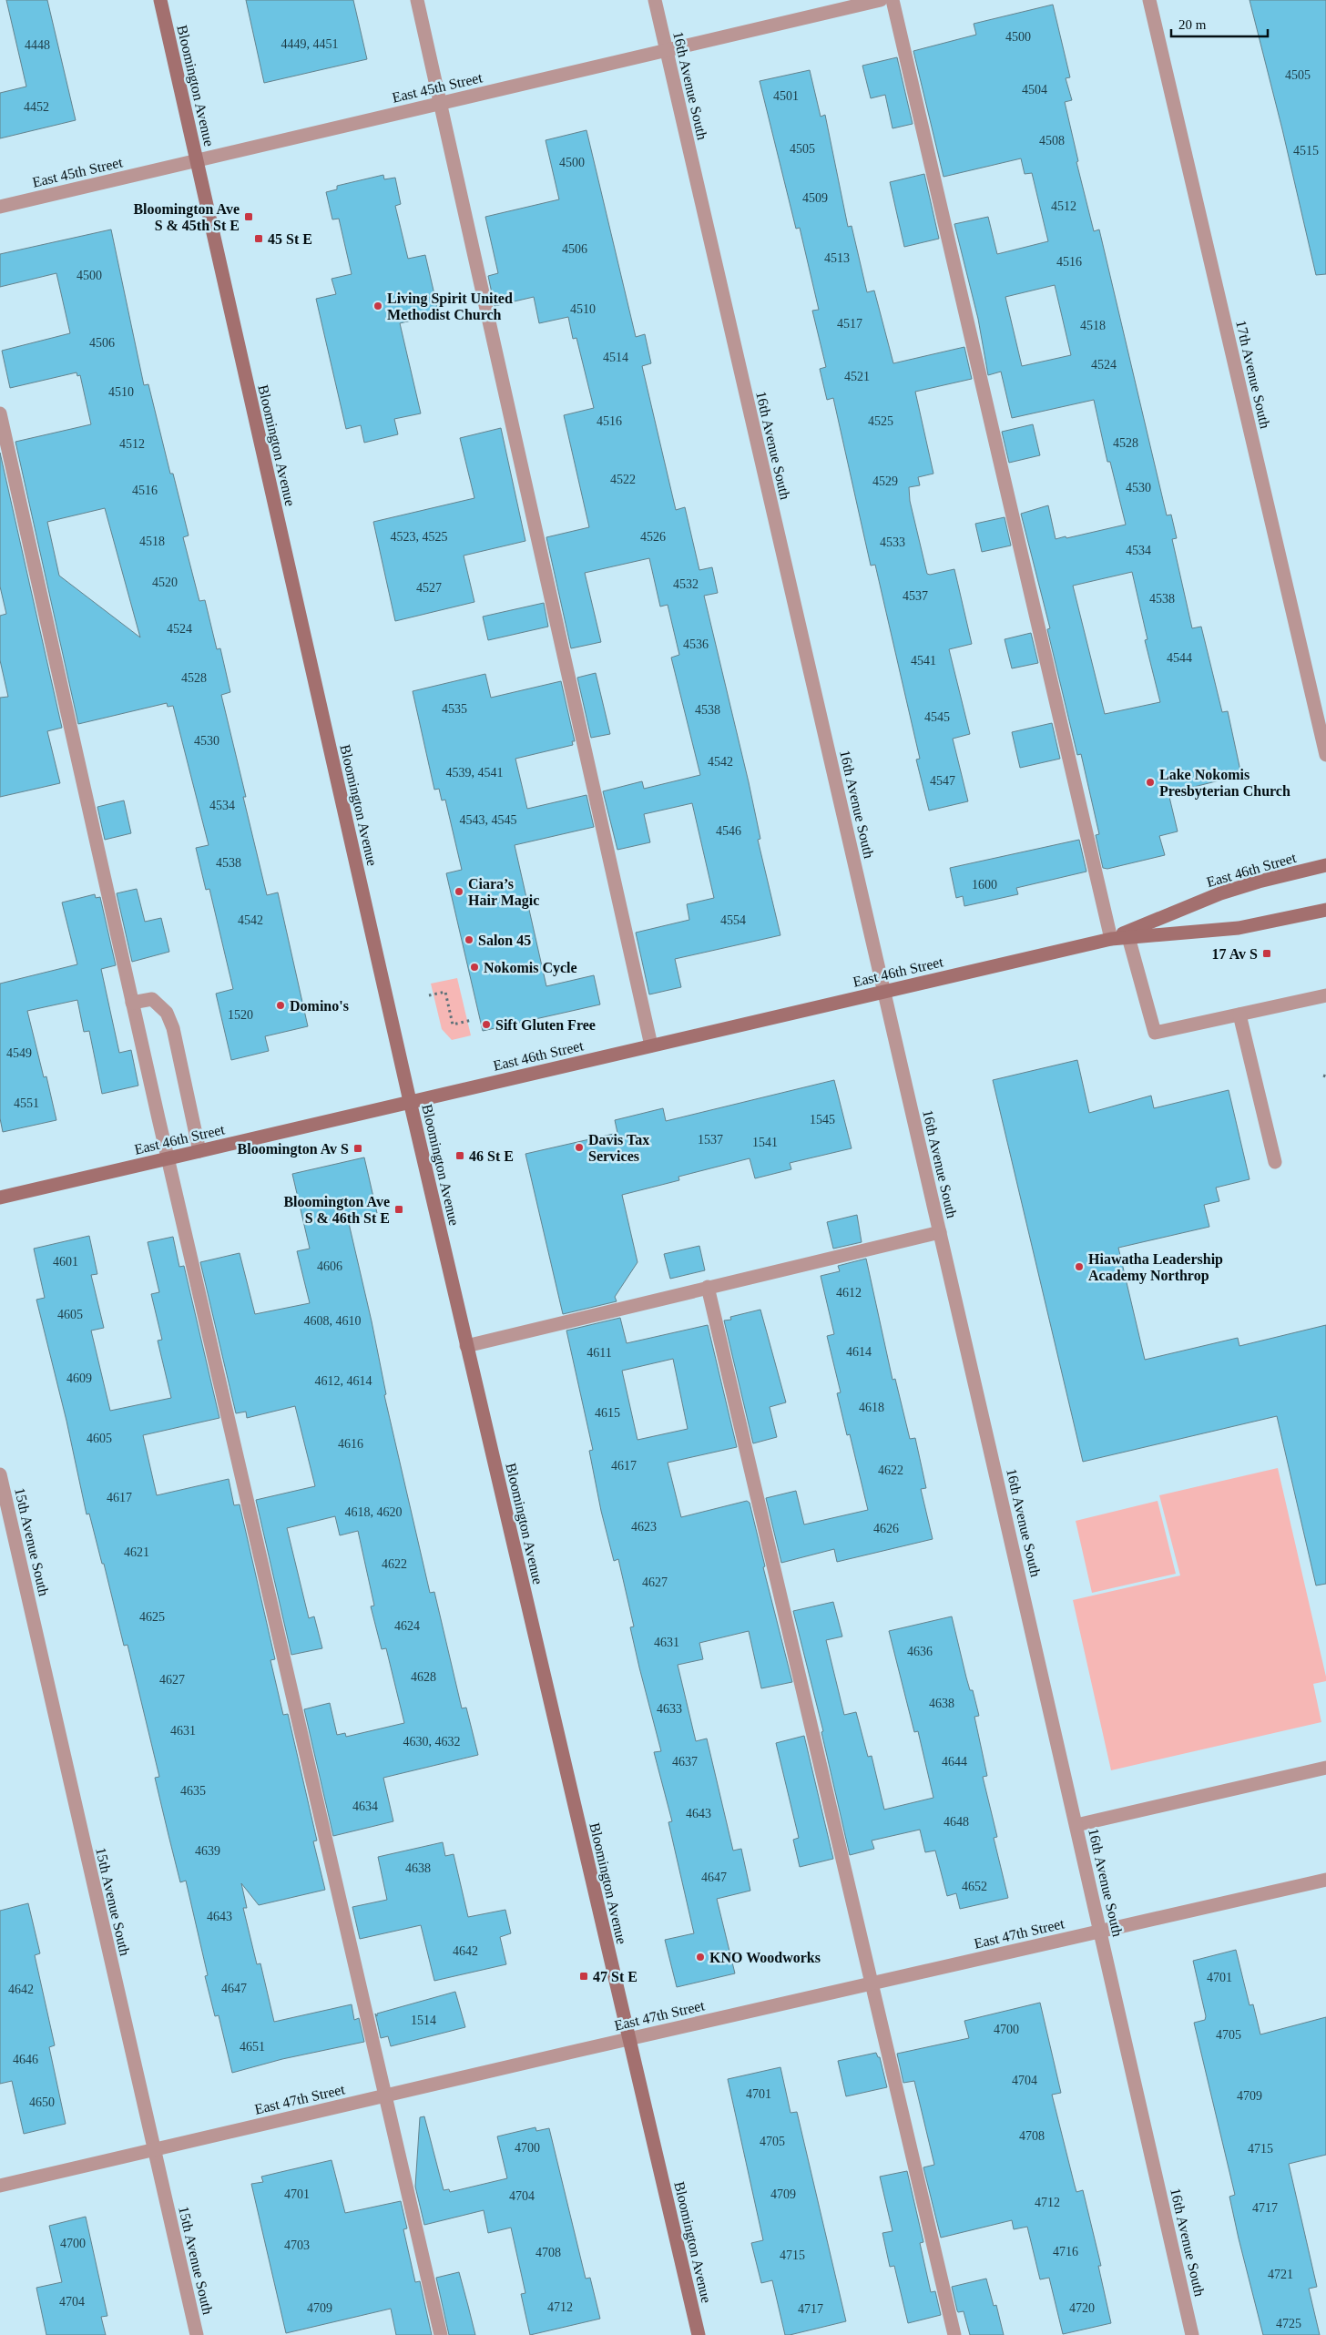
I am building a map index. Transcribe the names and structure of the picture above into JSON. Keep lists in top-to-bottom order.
{
  "streets": {
    "street": [
      "Bloomington Avenue",
      "16th Avenue South",
      "East 45th Street",
      "17th Avenue South",
      "East 46th Street",
      "15th Avenue South",
      "East 47th Street"
    ]
  },
  "crossings": [
    ["Bloomington Avenue", "East 45th Street"],
    ["Bloomington Avenue", "East 46th Street"],
    ["Bloomington Avenue", "East 47th Street"],
    ["16th Avenue South", "East 45th Street"],
    ["16th Avenue South", "East 46th Street"],
    ["16th Avenue South", "East 47th Street"],
    ["15th Avenue South", "East 47th Street"]
  ],
  "places": {
    "transit": [
      "Bloomington Ave S & 45th St E",
      "45 St E",
      "17 Av S",
      "Bloomington Av S",
      "46 St E",
      "Bloomington Ave S & 46th St E",
      "47 St E"
    ],
    "other": [
      "Living Spirit United Methodist Church",
      "Lake Nokomis Presbyterian Church",
      "Ciara’s Hair Magic",
      "Salon 45",
      "Nokomis Cycle",
      "Domino's",
      "Sift Gluten Free",
      "Davis Tax Services",
      "Hiawatha Leadership Academy Northrop",
      "KNO Woodworks"
    ]
  },
  "house_numbers": [
    "4500",
    "4449, 4451",
    "4448",
    "4505",
    "4504",
    "4501",
    "4452",
    "4508",
    "4505",
    "4515",
    "4500",
    "4509",
    "4512",
    "4506",
    "4513",
    "4516",
    "4500",
    "4510",
    "4517",
    "4518",
    "4506",
    "4514",
    "4524",
    "4521",
    "4510",
    "4516",
    "4525",
    "4528",
    "4512",
    "4522",
    "4529",
    "4530",
    "4516",
    "4523, 4525",
    "4526",
    "4518",
    "4533",
    "4534",
    "4520",
    "4532",
    "4527",
    "4537",
    "4538",
    "4524",
    "4536",
    "4544",
    "4541",
    "4528",
    "4535",
    "4538",
    "4545",
    "4530",
    "4542",
    "4539, 4541",
    "4547",
    "4534",
    "4543, 4545",
    "4546",
    "4538",
    "1600",
    "4542",
    "4554",
    "1520",
    "4549",
    "4551",
    "1545",
    "1537",
    "1541",
    "4601",
    "4606",
    "4612",
    "4605",
    "4608, 4610",
    "4614",
    "4611",
    "4609",
    "4612, 4614",
    "4618",
    "4615",
    "4605",
    "4616",
    "4617",
    "4622",
    "4617",
    "4618, 4620",
    "4623",
    "4626",
    "4621",
    "4622",
    "4627",
    "4625",
    "4624",
    "4631",
    "4636",
    "4628",
    "4627",
    "4638",
    "4633",
    "4631",
    "4630, 4632",
    "4637",
    "4644",
    "4635",
    "4634",
    "4643",
    "4648",
    "4639",
    "4638",
    "4647",
    "4652",
    "4643",
    "4642",
    "4701",
    "4647",
    "4642",
    "1514",
    "4700",
    "4705",
    "4651",
    "4646",
    "4704",
    "4701",
    "4709",
    "4650",
    "4708",
    "4705",
    "4700",
    "4715",
    "4701",
    "4709",
    "4704",
    "4712",
    "4717",
    "4700",
    "4703",
    "4716",
    "4708",
    "4715",
    "4721",
    "4704",
    "4712",
    "4709",
    "4720",
    "4717",
    "4725"
  ],
  "scale_bar": "20 m"
}
